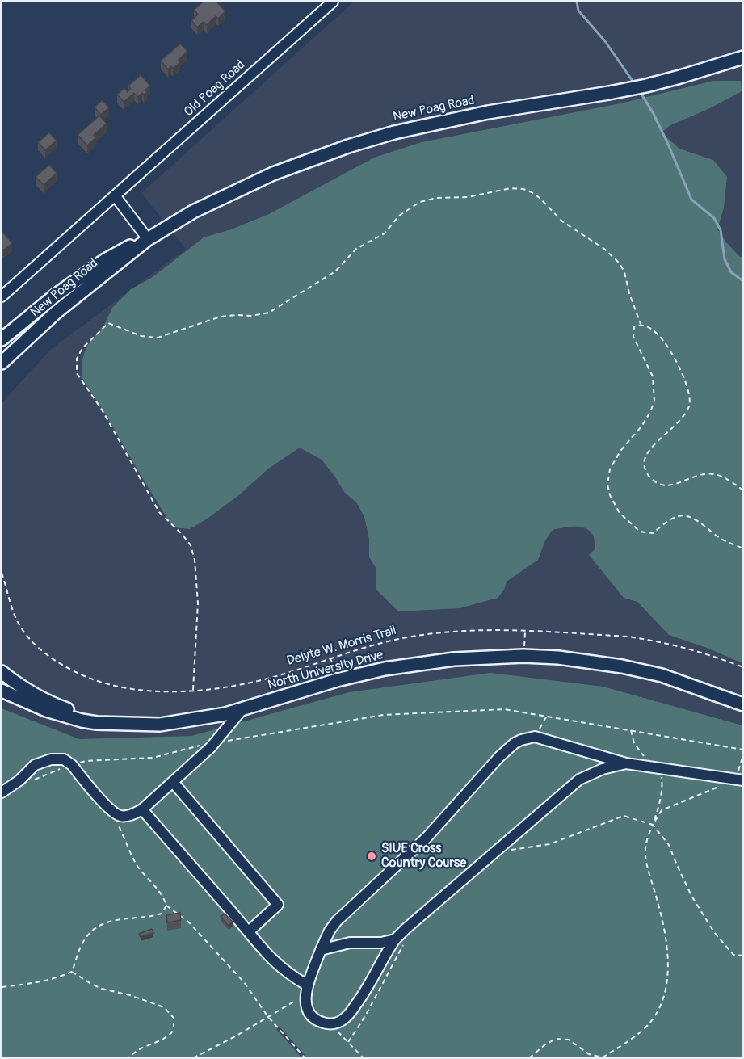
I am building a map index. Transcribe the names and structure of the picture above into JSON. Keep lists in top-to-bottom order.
{
  "streets": {
    "main road": ["New Poag Road", "North University Drive"],
    "street": ["Old Poag Road"],
    "path": ["Delyte W. Morris Trail"]
  },
  "places": ["SIUE Cross Country Course"]
}
